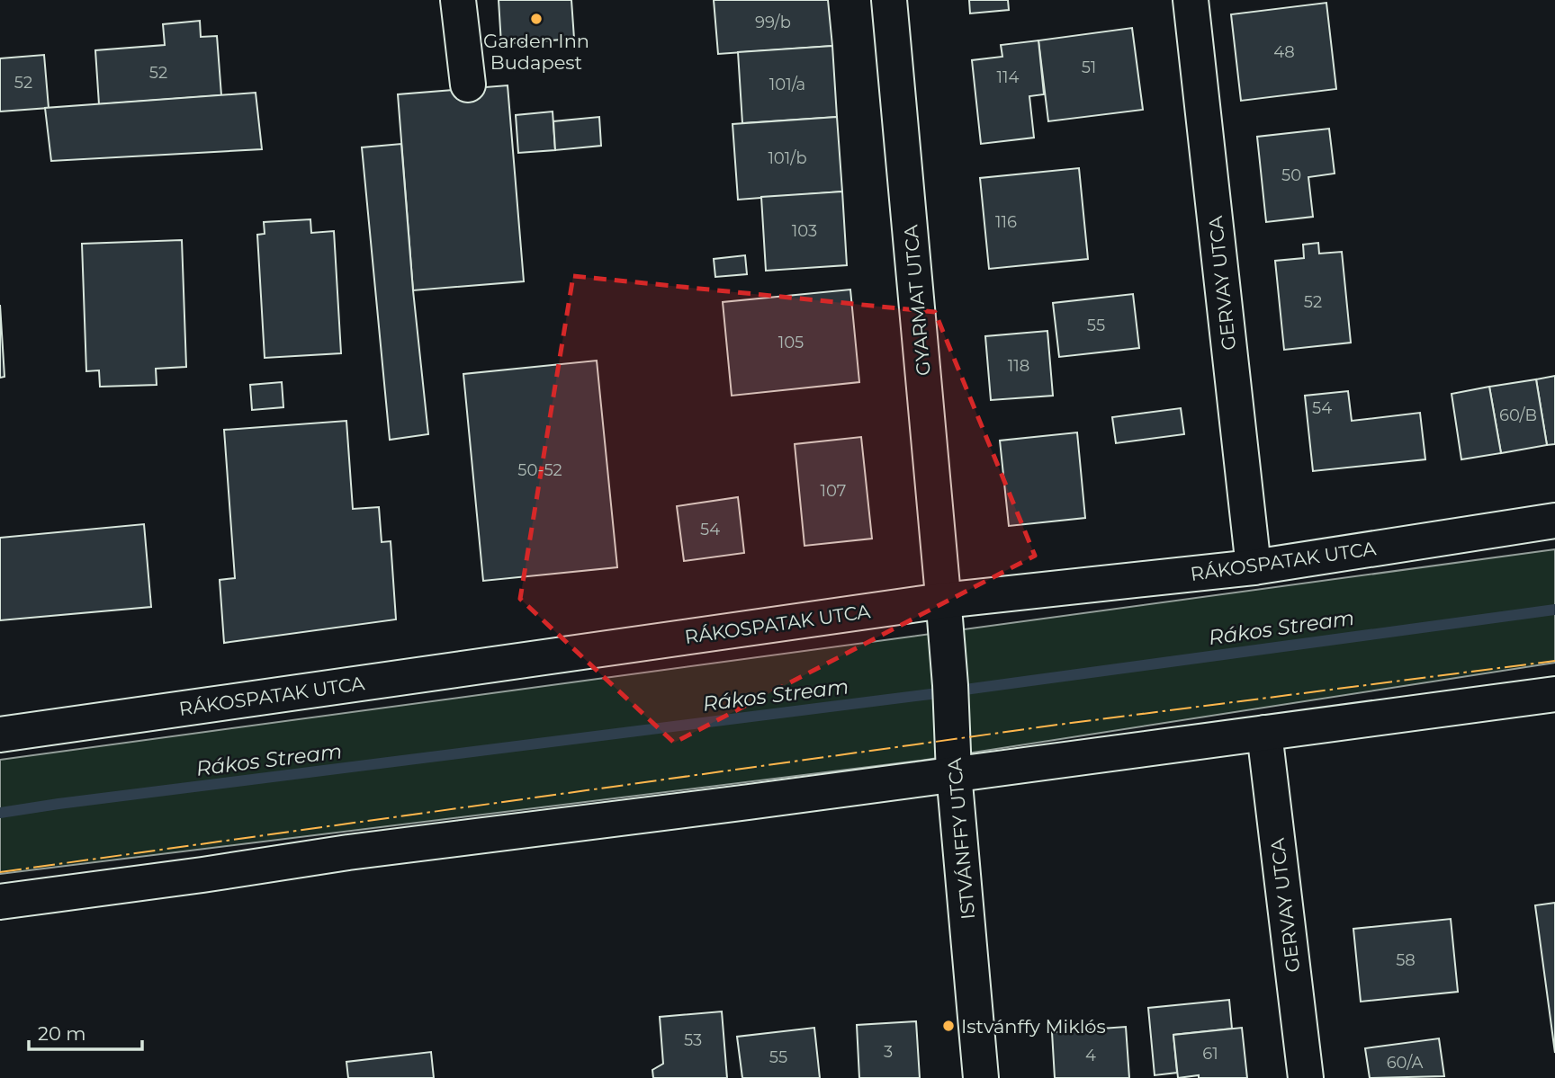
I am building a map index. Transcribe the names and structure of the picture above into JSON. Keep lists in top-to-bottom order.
{
  "streets": {
    "street": [
      "GERVAY UTCA",
      "GYARMAT UTCA",
      "RÁKOSPATAK UTCA",
      "ISTVÁNFFY UTCA"
    ]
  },
  "crossings": [
    ["GERVAY UTCA", "RÁKOSPATAK UTCA"],
    ["GYARMAT UTCA", "RÁKOSPATAK UTCA"],
    ["GYARMAT UTCA", "ISTVÁNFFY UTCA"],
    ["RÁKOSPATAK UTCA", "ISTVÁNFFY UTCA"]
  ],
  "water": ["Rákos Stream"],
  "places": ["Garden Inn Budapest", "Istvánffy Miklós"],
  "house_numbers": [
    "99/b",
    "48",
    "51",
    "52",
    "114",
    "52",
    "101/a",
    "101/b",
    "50",
    "116",
    "103",
    "52",
    "55",
    "105",
    "118",
    "54",
    "60/B",
    "50-52",
    "107",
    "54",
    "58",
    "53",
    "3",
    "61",
    "4",
    "55",
    "60/A"
  ],
  "scale_bar": "20 m"
}
